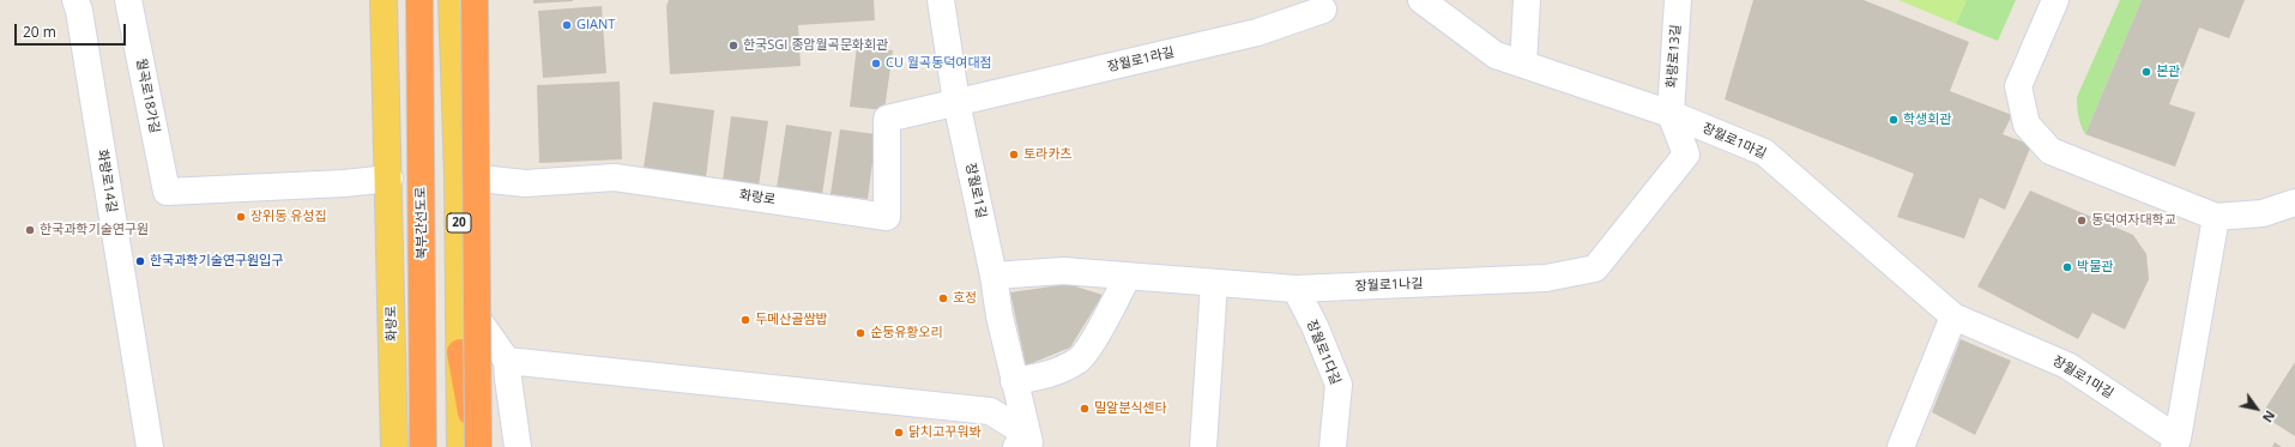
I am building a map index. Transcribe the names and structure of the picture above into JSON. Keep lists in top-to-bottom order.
{
  "streets": {
    "highway": ["북부간선도로"],
    "main road": ["화랑로", "20"],
    "street": [
      "화랑로13길",
      "장월로1라길",
      "월곡로18가길",
      "장월로1마길",
      "화랑로14길",
      "장월로1길",
      "장월로1나길",
      "장월로1다길"
    ]
  },
  "crossings": [
    ["화랑로13길", "장월로1마길"],
    ["화랑로13길", "장월로1나길"],
    ["장월로1라길", "장월로1길"],
    ["장월로1라길", "화랑로"],
    ["월곡로18가길", "화랑로"],
    ["장월로1마길", "장월로1나길"],
    ["장월로1길", "화랑로"],
    ["장월로1길", "장월로1나길"],
    ["화랑로", "20"],
    ["장월로1나길", "장월로1다길"]
  ],
  "places": [
    "GIANT",
    "한국SGI 종암월곡문화회관",
    "CU 월곡동덕여대점",
    "본관",
    "학생회관",
    "토라카츠",
    "장위동 유성집",
    "동덕여자대학교",
    "한국과학기술연구원",
    "한국과학기술연구원입구",
    "박물관",
    "호정",
    "두메산골쌈밥",
    "순둥유황오리",
    "밀알분식센타",
    "닭치고꾸워봐"
  ],
  "scale_bar": "20 m",
  "north": "bottom right"
}
